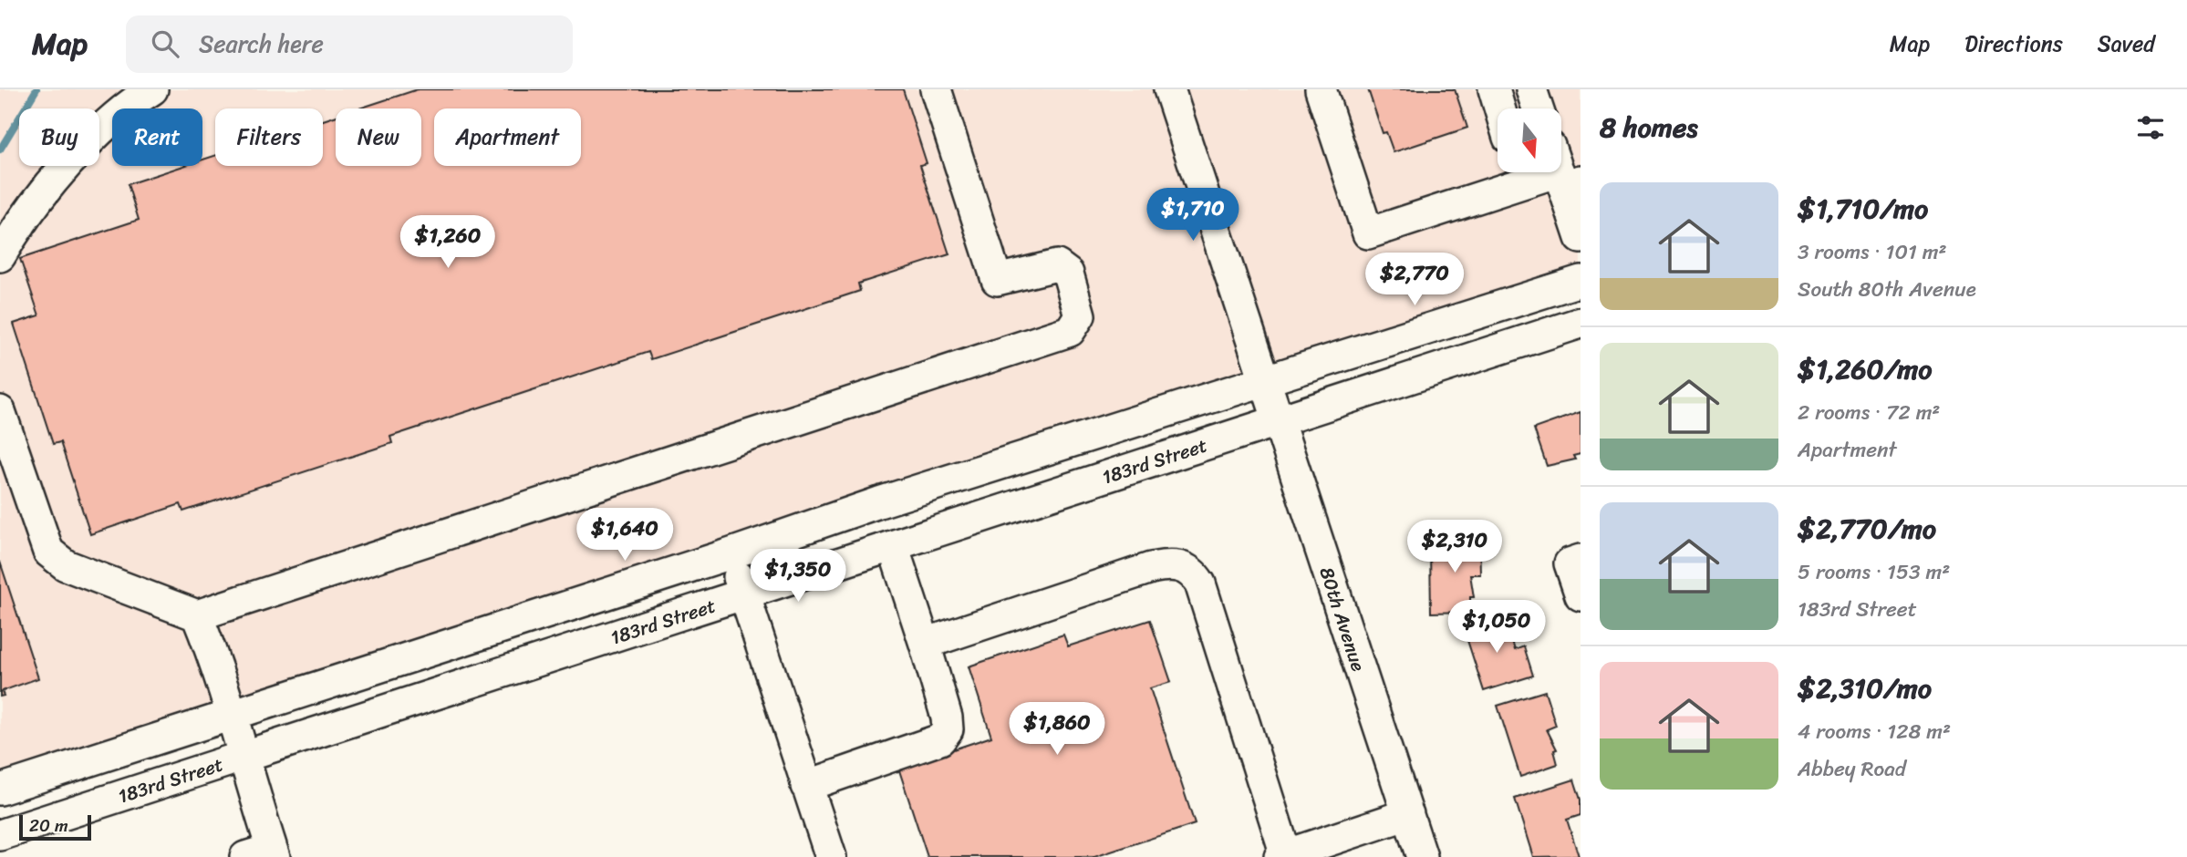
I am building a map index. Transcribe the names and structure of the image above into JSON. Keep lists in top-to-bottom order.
{
  "streets": {
    "street": ["183rd Street", "80th Avenue"]
  },
  "crossings": [
    ["183rd Street", "80th Avenue"]
  ],
  "scale_bar": "20 m",
  "north": "bottom",
  "page": {
    "header": "Map",
    "search": "Search here",
    "nav": ["Map", "Directions", "Saved"],
    "heading": "8 homes",
    "chip": [
      "Buy",
      "Rent",
      "Filters",
      "New",
      "Apartment"
    ],
    "list": [
      {
        "name": "$1,710/mo",
        "note": "3 rooms · 101 m² · South 80th Avenue"
      },
      {
        "name": "$1,260/mo",
        "note": "2 rooms · 72 m² · Apartment"
      },
      {
        "name": "$2,770/mo",
        "note": "5 rooms · 153 m² · 183rd Street"
      },
      {
        "name": "$2,310/mo",
        "note": "4 rooms · 128 m² · Abbey Road"
      }
    ],
    "price": [
      "$1,710",
      "$1,260",
      "$2,770",
      "$1,640",
      "$2,310",
      "$1,350",
      "$1,050",
      "$1,860"
    ],
    "scale": "20 m"
  }
}
